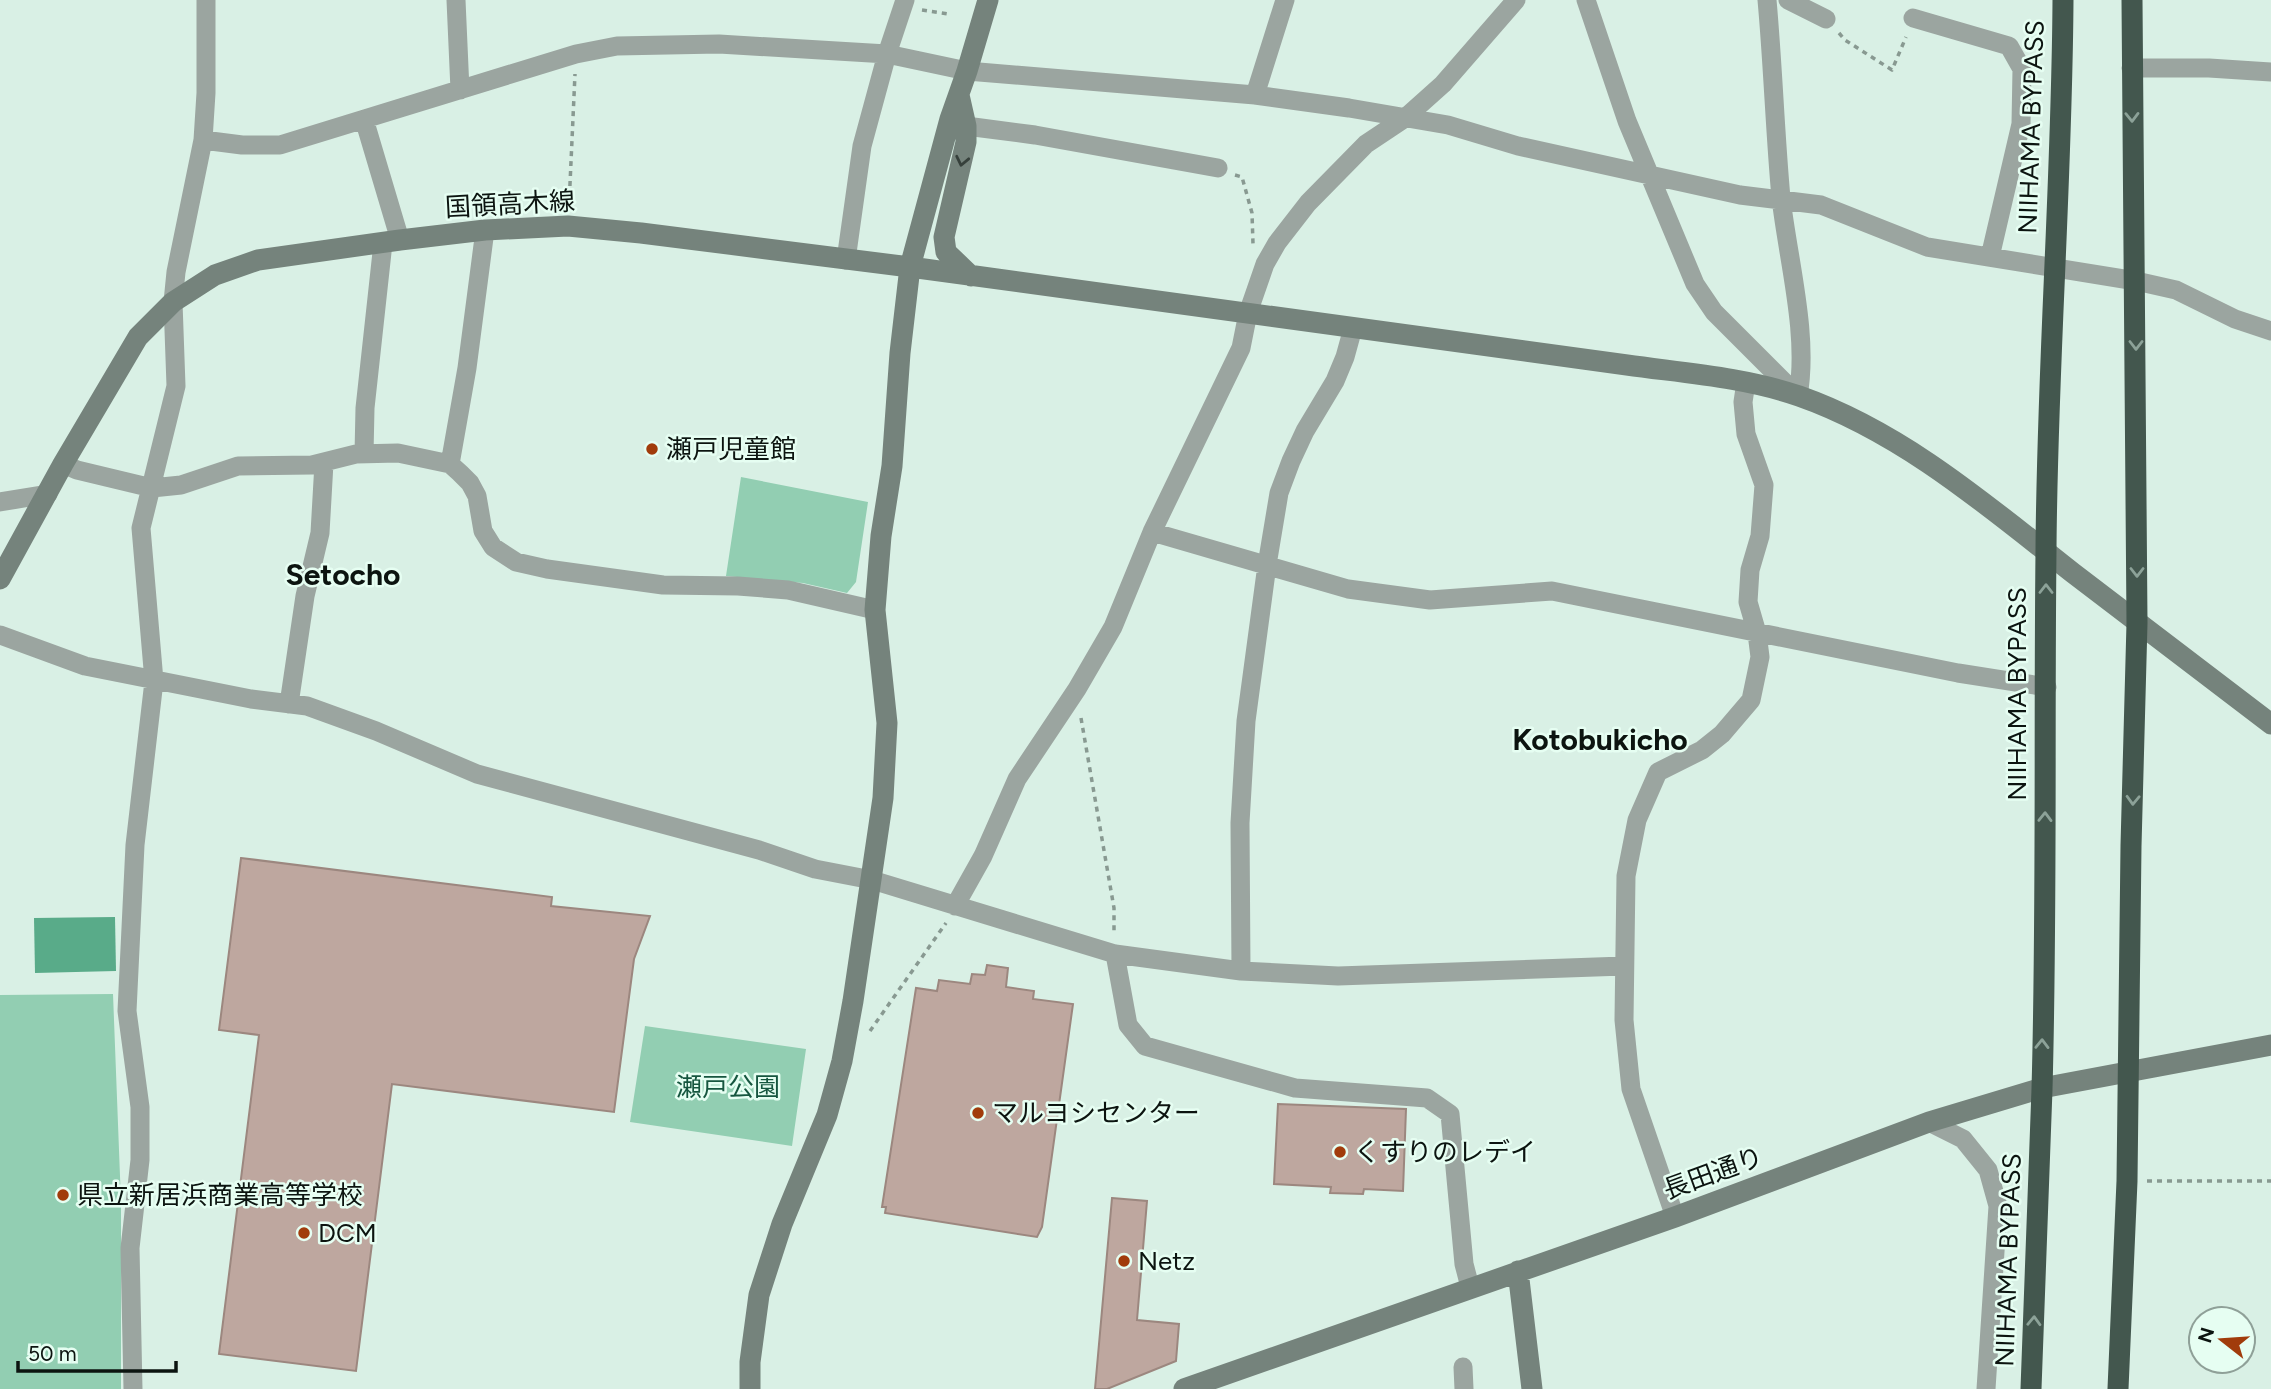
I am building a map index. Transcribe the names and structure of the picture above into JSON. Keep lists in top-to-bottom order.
{
  "streets": {
    "highway": ["NIIHAMA BYPASS"],
    "street": ["国領高木線", "長田通り"]
  },
  "crossings": [
    ["NIIHAMA BYPASS", "国領高木線"],
    ["NIIHAMA BYPASS", "長田通り"]
  ],
  "districts": ["Setocho", "Kotobukicho"],
  "parks": ["瀬戸公園"],
  "places": [
    "瀬戸児童館",
    "マルヨシセンター",
    "くすりのレデイ",
    "県立新居浜商業高等学校",
    "DCM",
    "Netz"
  ],
  "scale_bar": "50 m",
  "north": "left"
}
